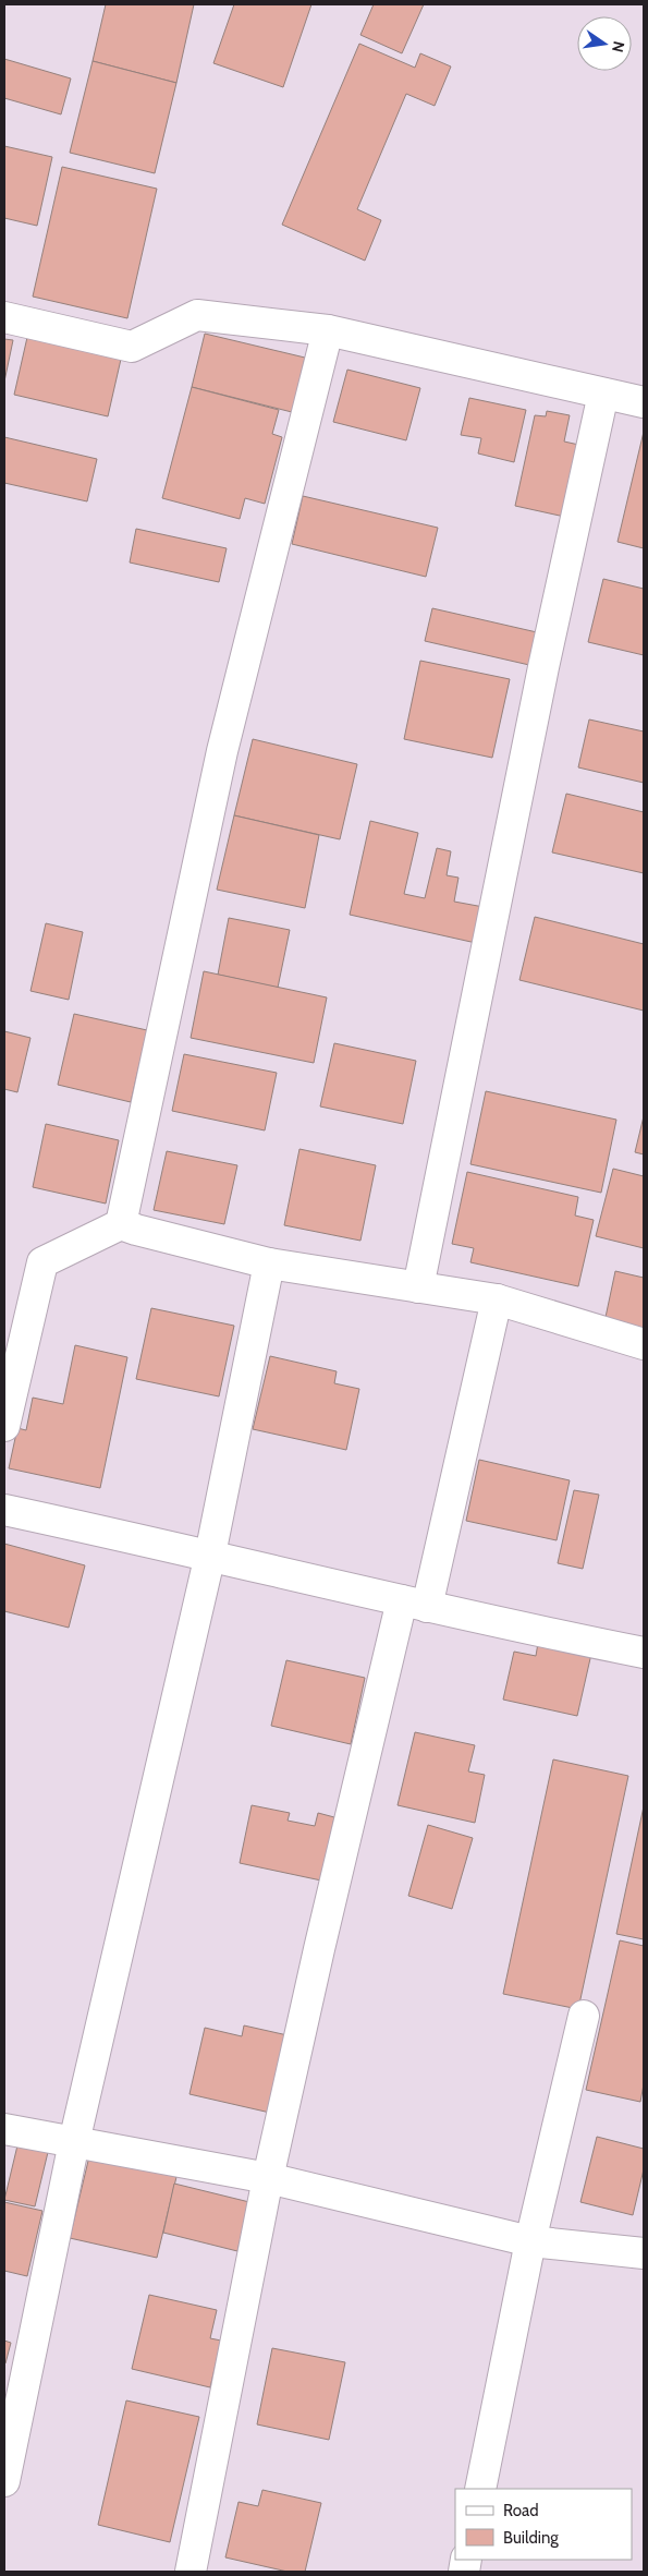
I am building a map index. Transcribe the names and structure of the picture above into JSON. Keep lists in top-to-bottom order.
{
  "legend": ["Road", "Building"],
  "north": "right"
}
